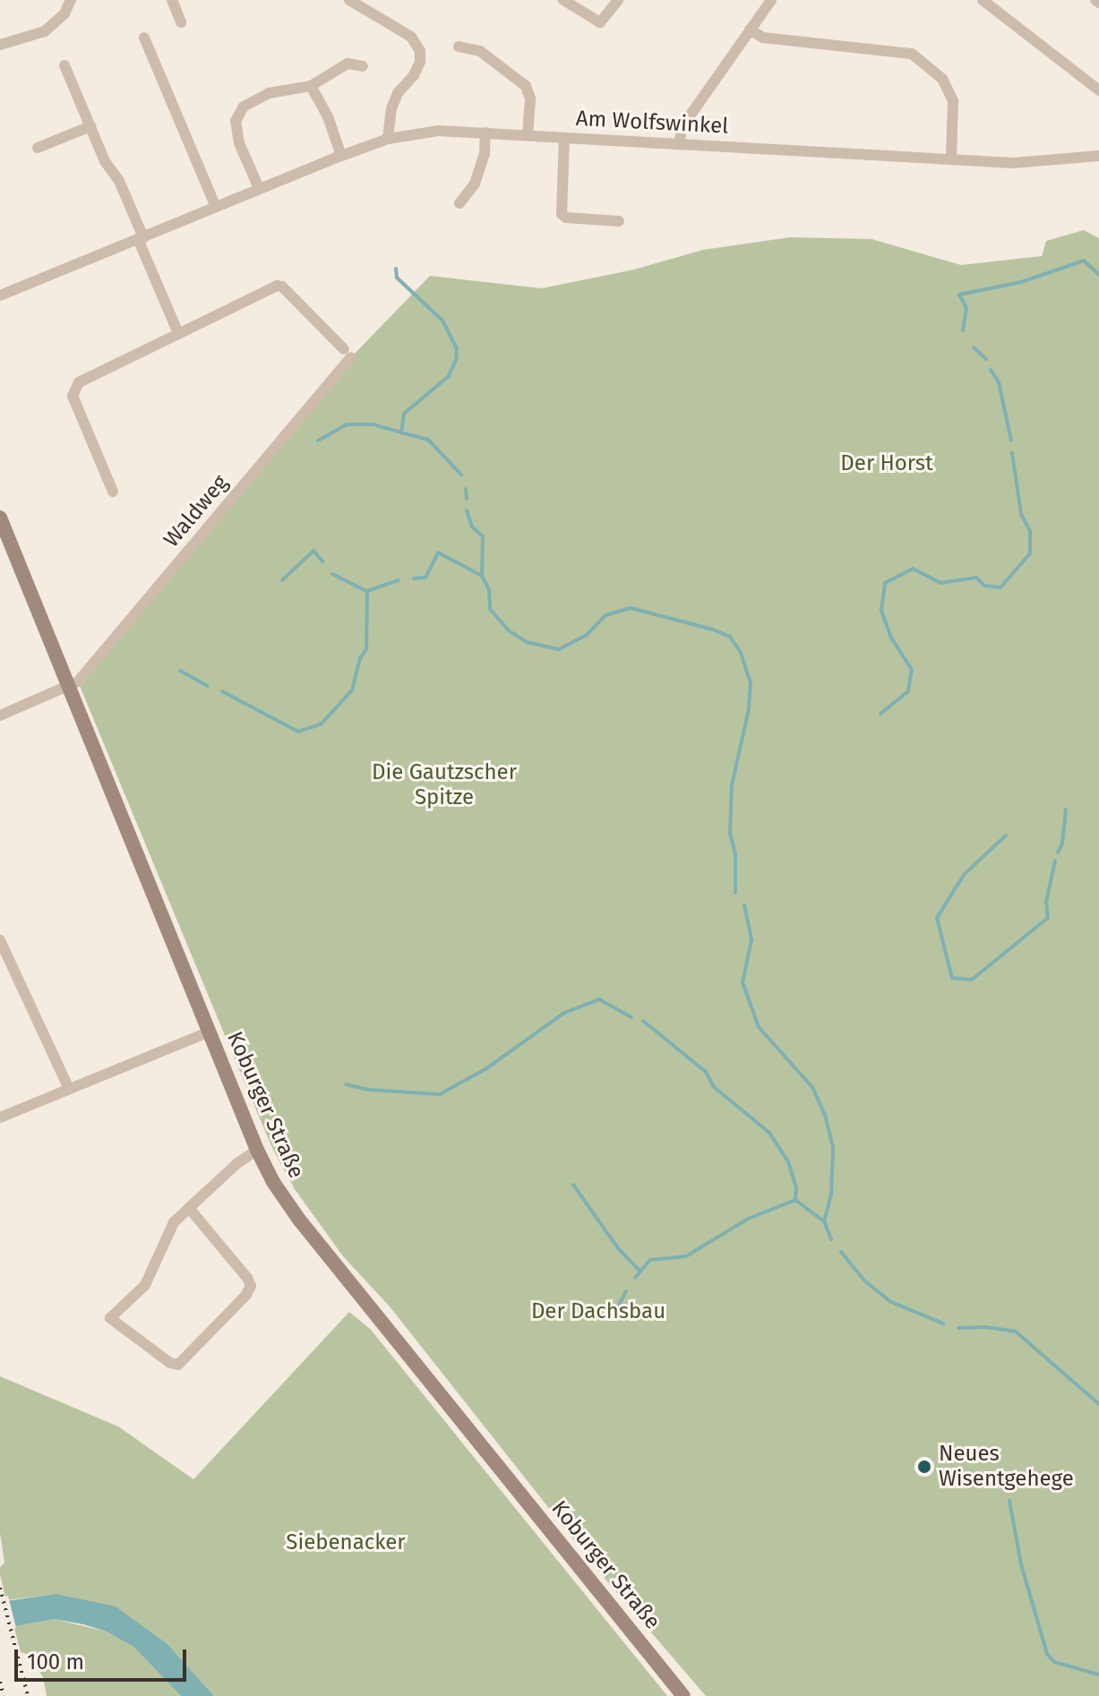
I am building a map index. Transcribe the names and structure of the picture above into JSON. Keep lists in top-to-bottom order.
{
  "streets": {
    "main road": ["Koburger Straße"],
    "street": ["Am Wolfswinkel", "Waldweg"]
  },
  "crossings": [
    ["Waldweg", "Koburger Straße"]
  ],
  "parks": [
    "Der Horst",
    "Die Gautzscher Spitze",
    "Der Dachsbau",
    "Siebenacker"
  ],
  "places": ["Neues Wisentgehege"],
  "scale_bar": "100 m"
}
